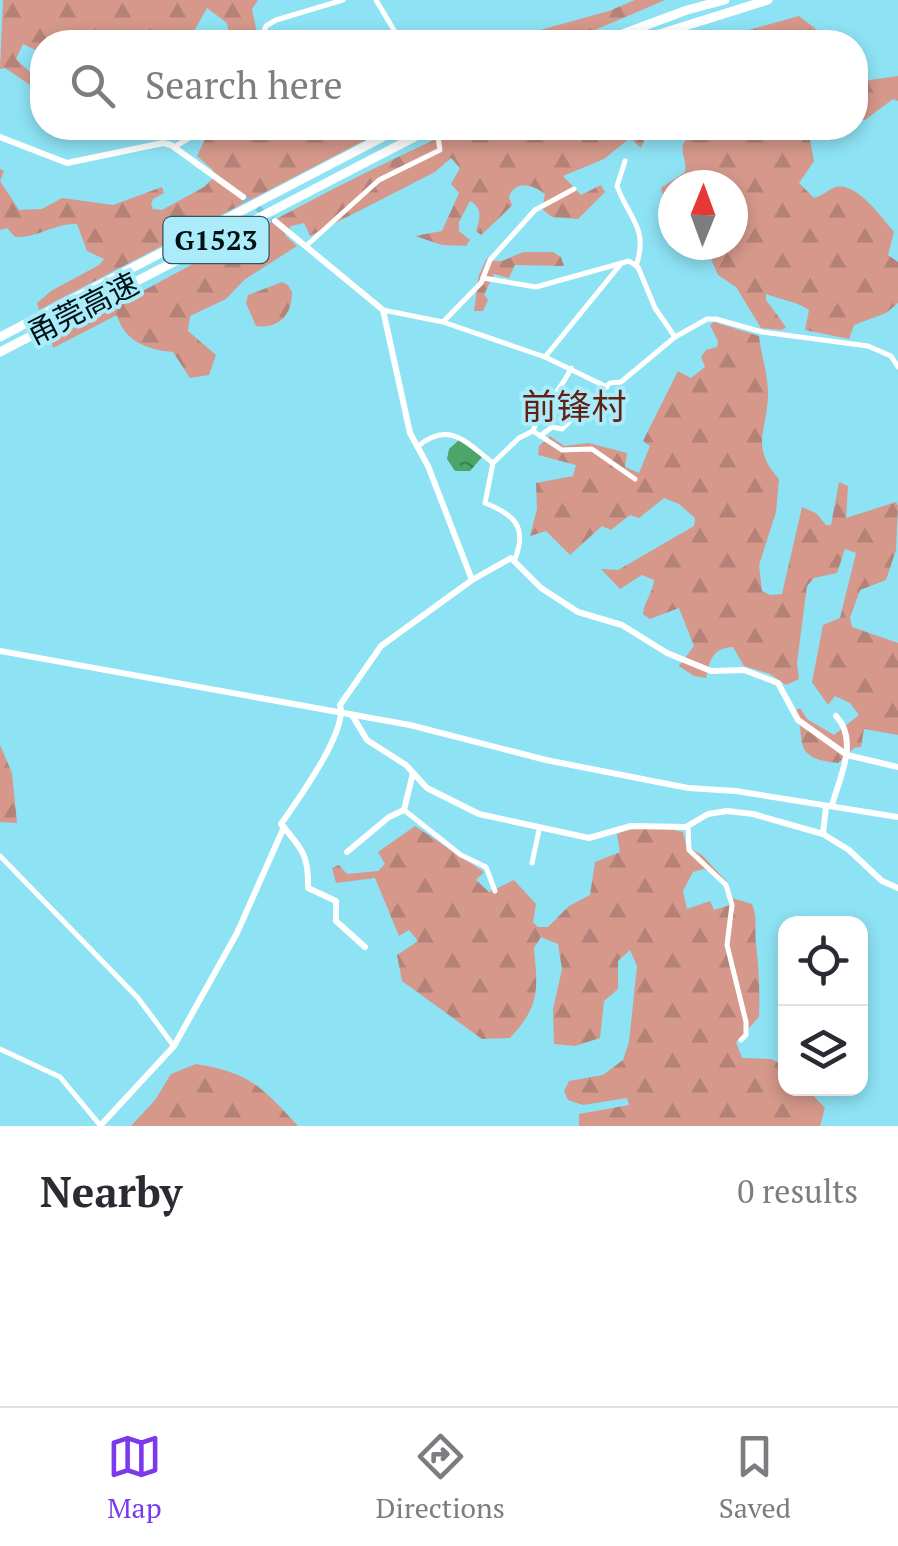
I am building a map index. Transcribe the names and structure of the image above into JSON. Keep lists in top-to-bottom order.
{
  "streets": {
    "highway": ["G1523", "甬莞高速"]
  },
  "districts": ["前锋村"],
  "north": "top",
  "page": {
    "search": "Search here",
    "heading": ["Nearby", "0 results"],
    "nav": ["Map", "Directions", "Saved"]
  }
}
